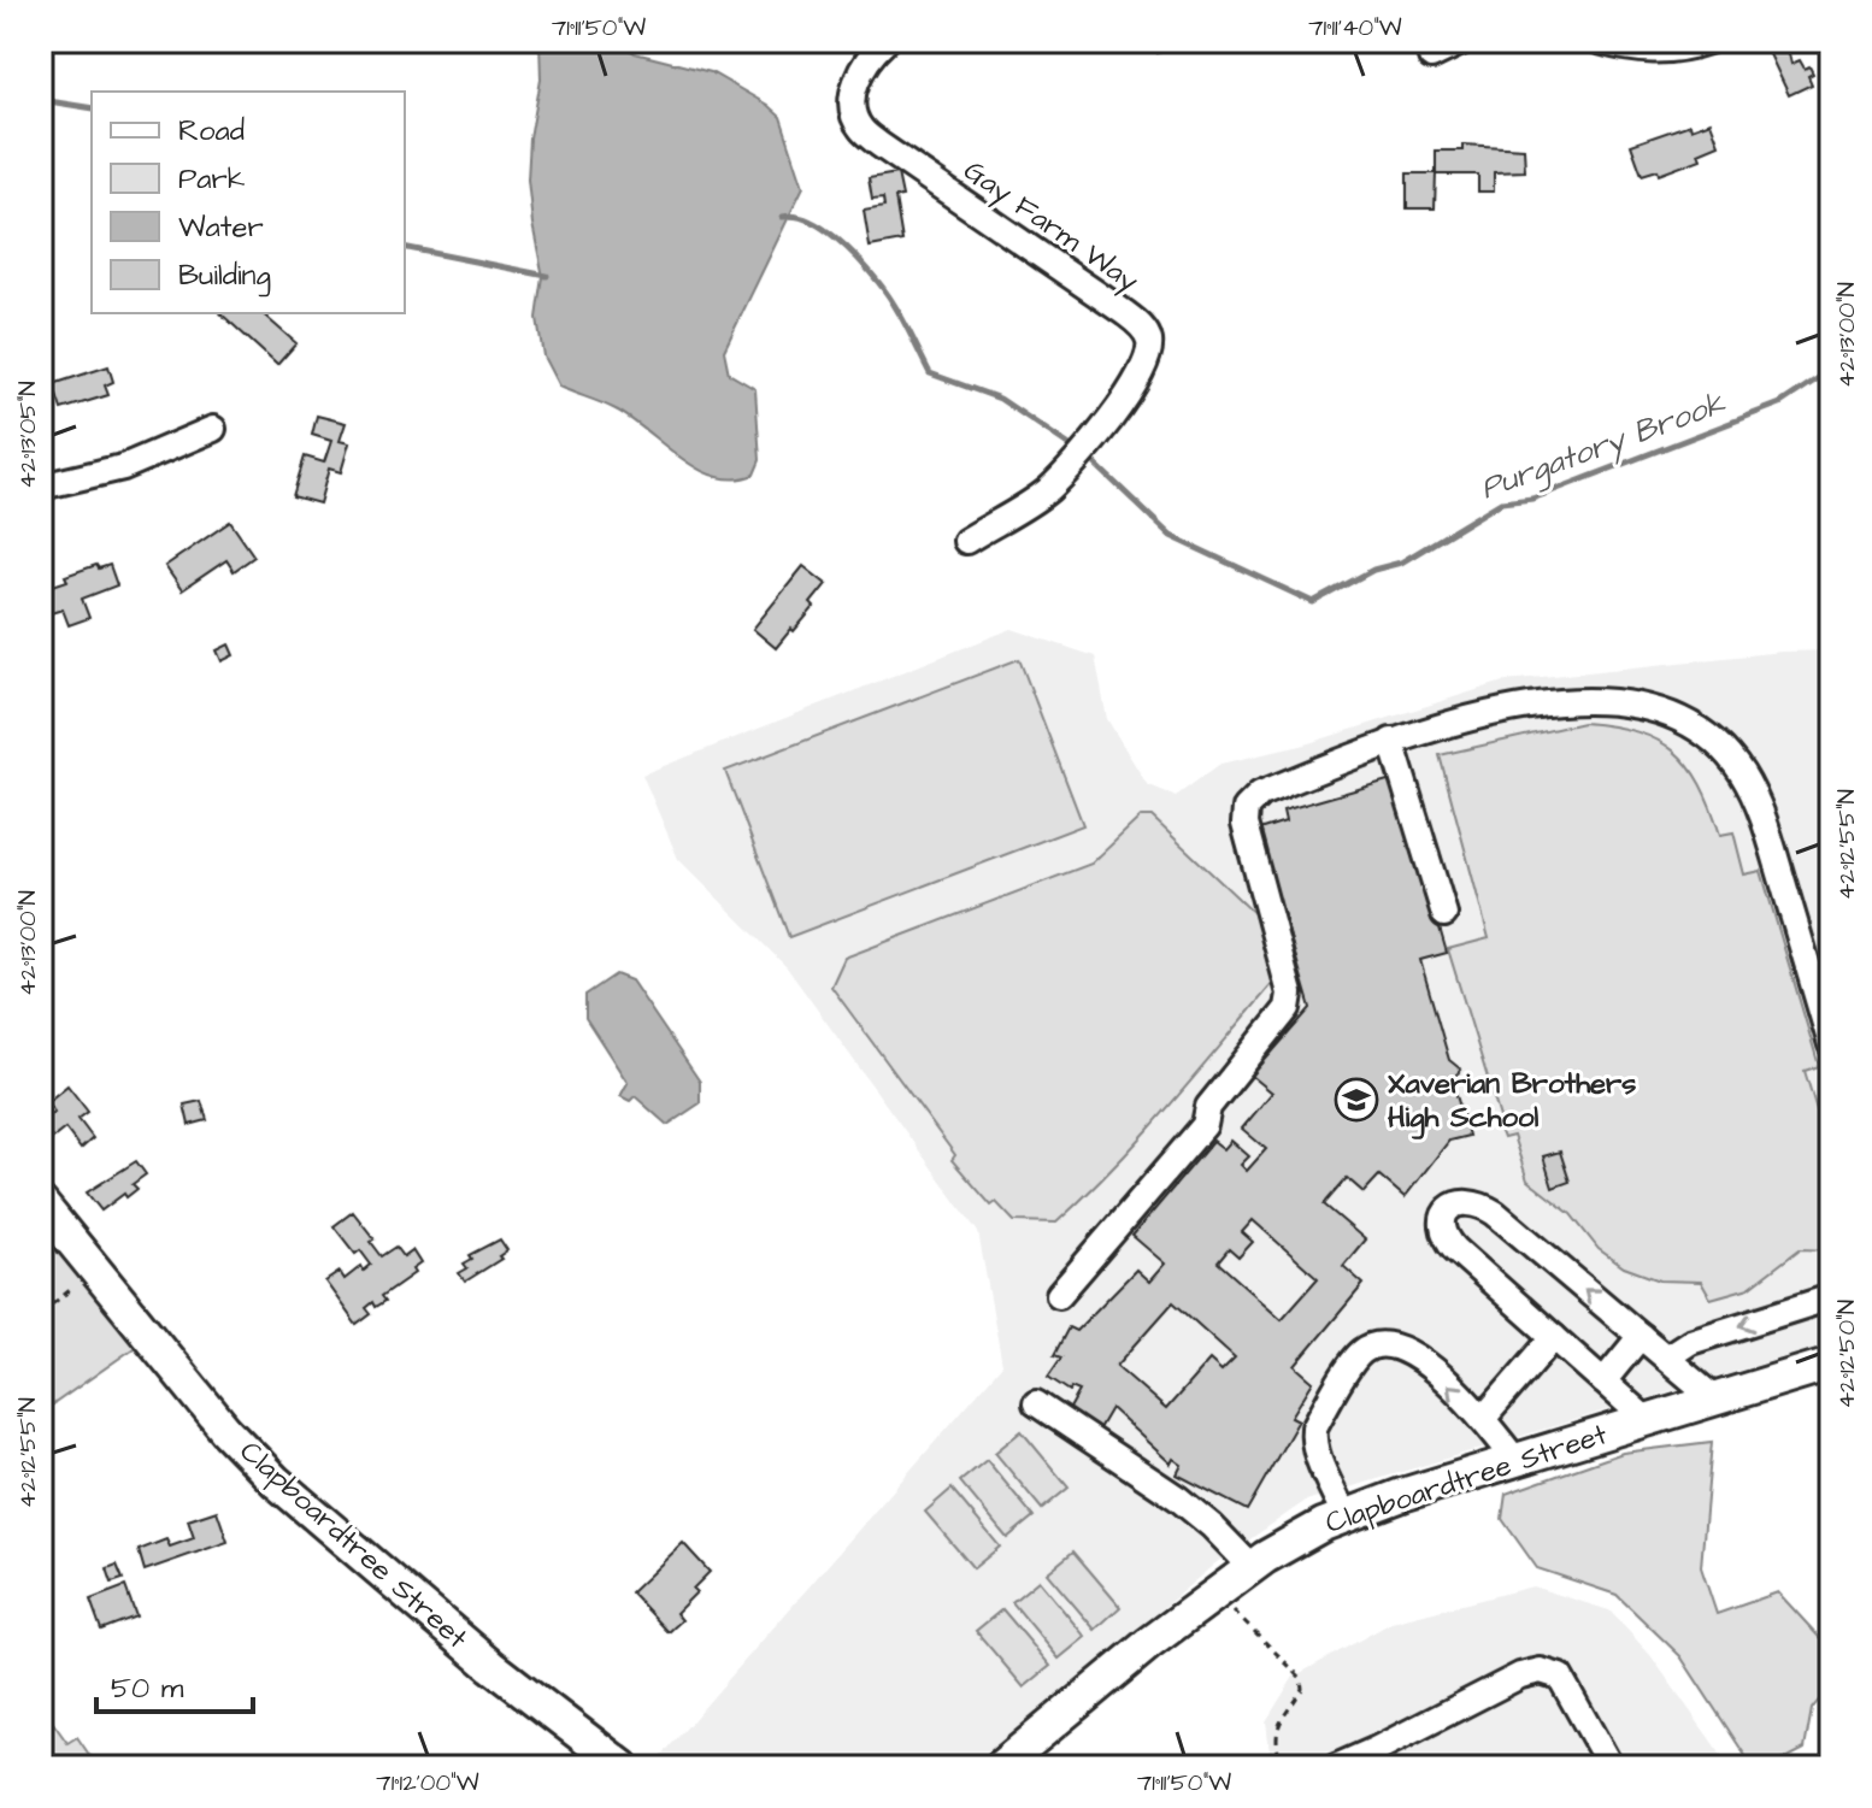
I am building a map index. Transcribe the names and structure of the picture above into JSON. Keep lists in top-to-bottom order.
{
  "streets": {
    "main road": ["Clapboardtree Street"],
    "street": ["Gay Farm Way"]
  },
  "water": ["Purgatory Brook"],
  "places": {
    "school or university": ["Xaverian Brothers High School"]
  },
  "legend": [
    "Road",
    "Park",
    "Water",
    "Building"
  ],
  "scale_bar": "50 m",
  "coordinates": [
    "71°11'50\"W",
    "71°11'40\"W",
    "42°13'00\"N",
    "42°13'05\"N",
    "42°12'55\"N",
    "42°12'50\"N",
    "71°12'00\"W"
  ]
}
